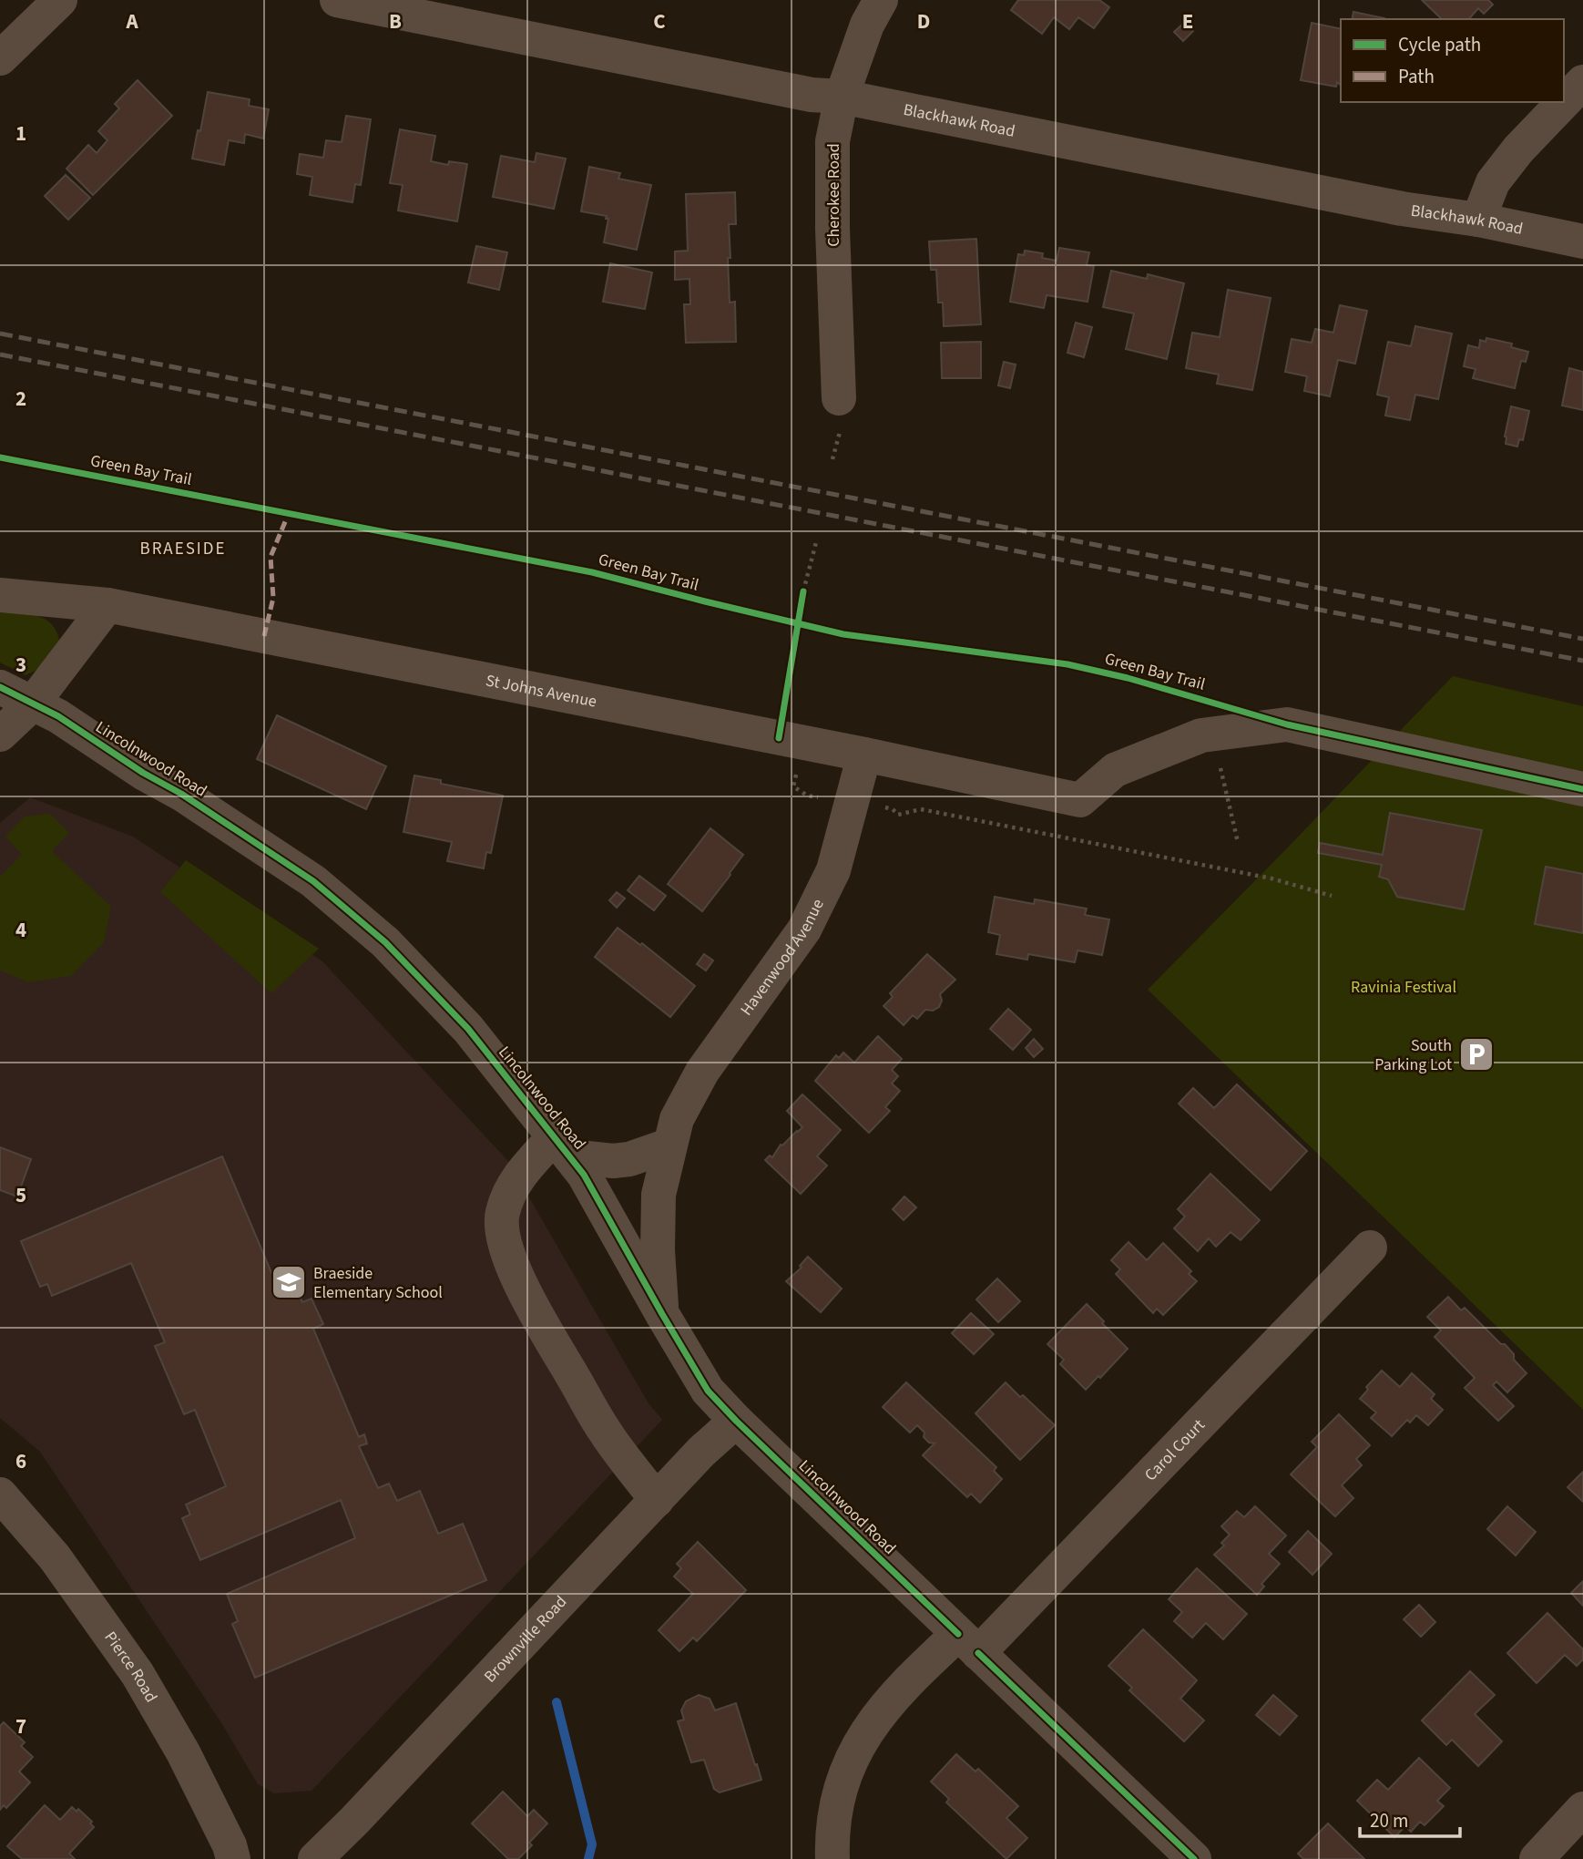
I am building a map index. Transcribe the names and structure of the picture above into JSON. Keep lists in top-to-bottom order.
{
  "streets": {
    "street": [
      "Blackhawk Road",
      "Cherokee Road",
      "St Johns Avenue",
      "Lincolnwood Road",
      "Havenwood Avenue",
      "Carol Court",
      "Brownville Road",
      "Pierce Road"
    ],
    "cycle path": ["Green Bay Trail"]
  },
  "crossings": [
    ["Blackhawk Road", "Cherokee Road"],
    ["St Johns Avenue", "Havenwood Avenue"],
    ["Lincolnwood Road", "Havenwood Avenue"],
    ["Lincolnwood Road", "Carol Court"],
    ["Lincolnwood Road", "Brownville Road"]
  ],
  "districts": ["BRAESIDE"],
  "parks": ["Ravinia Festival"],
  "places": {
    "parking": ["South Parking Lot"],
    "school or university": ["Braeside Elementary School"]
  },
  "legend": ["Cycle path", "Path"],
  "scale_bar": "20 m",
  "grid": {
    "columns": [
      "A",
      "B",
      "C",
      "D",
      "E"
    ],
    "rows": [
      "1",
      "2",
      "3",
      "4",
      "5",
      "6",
      "7"
    ]
  }
}
